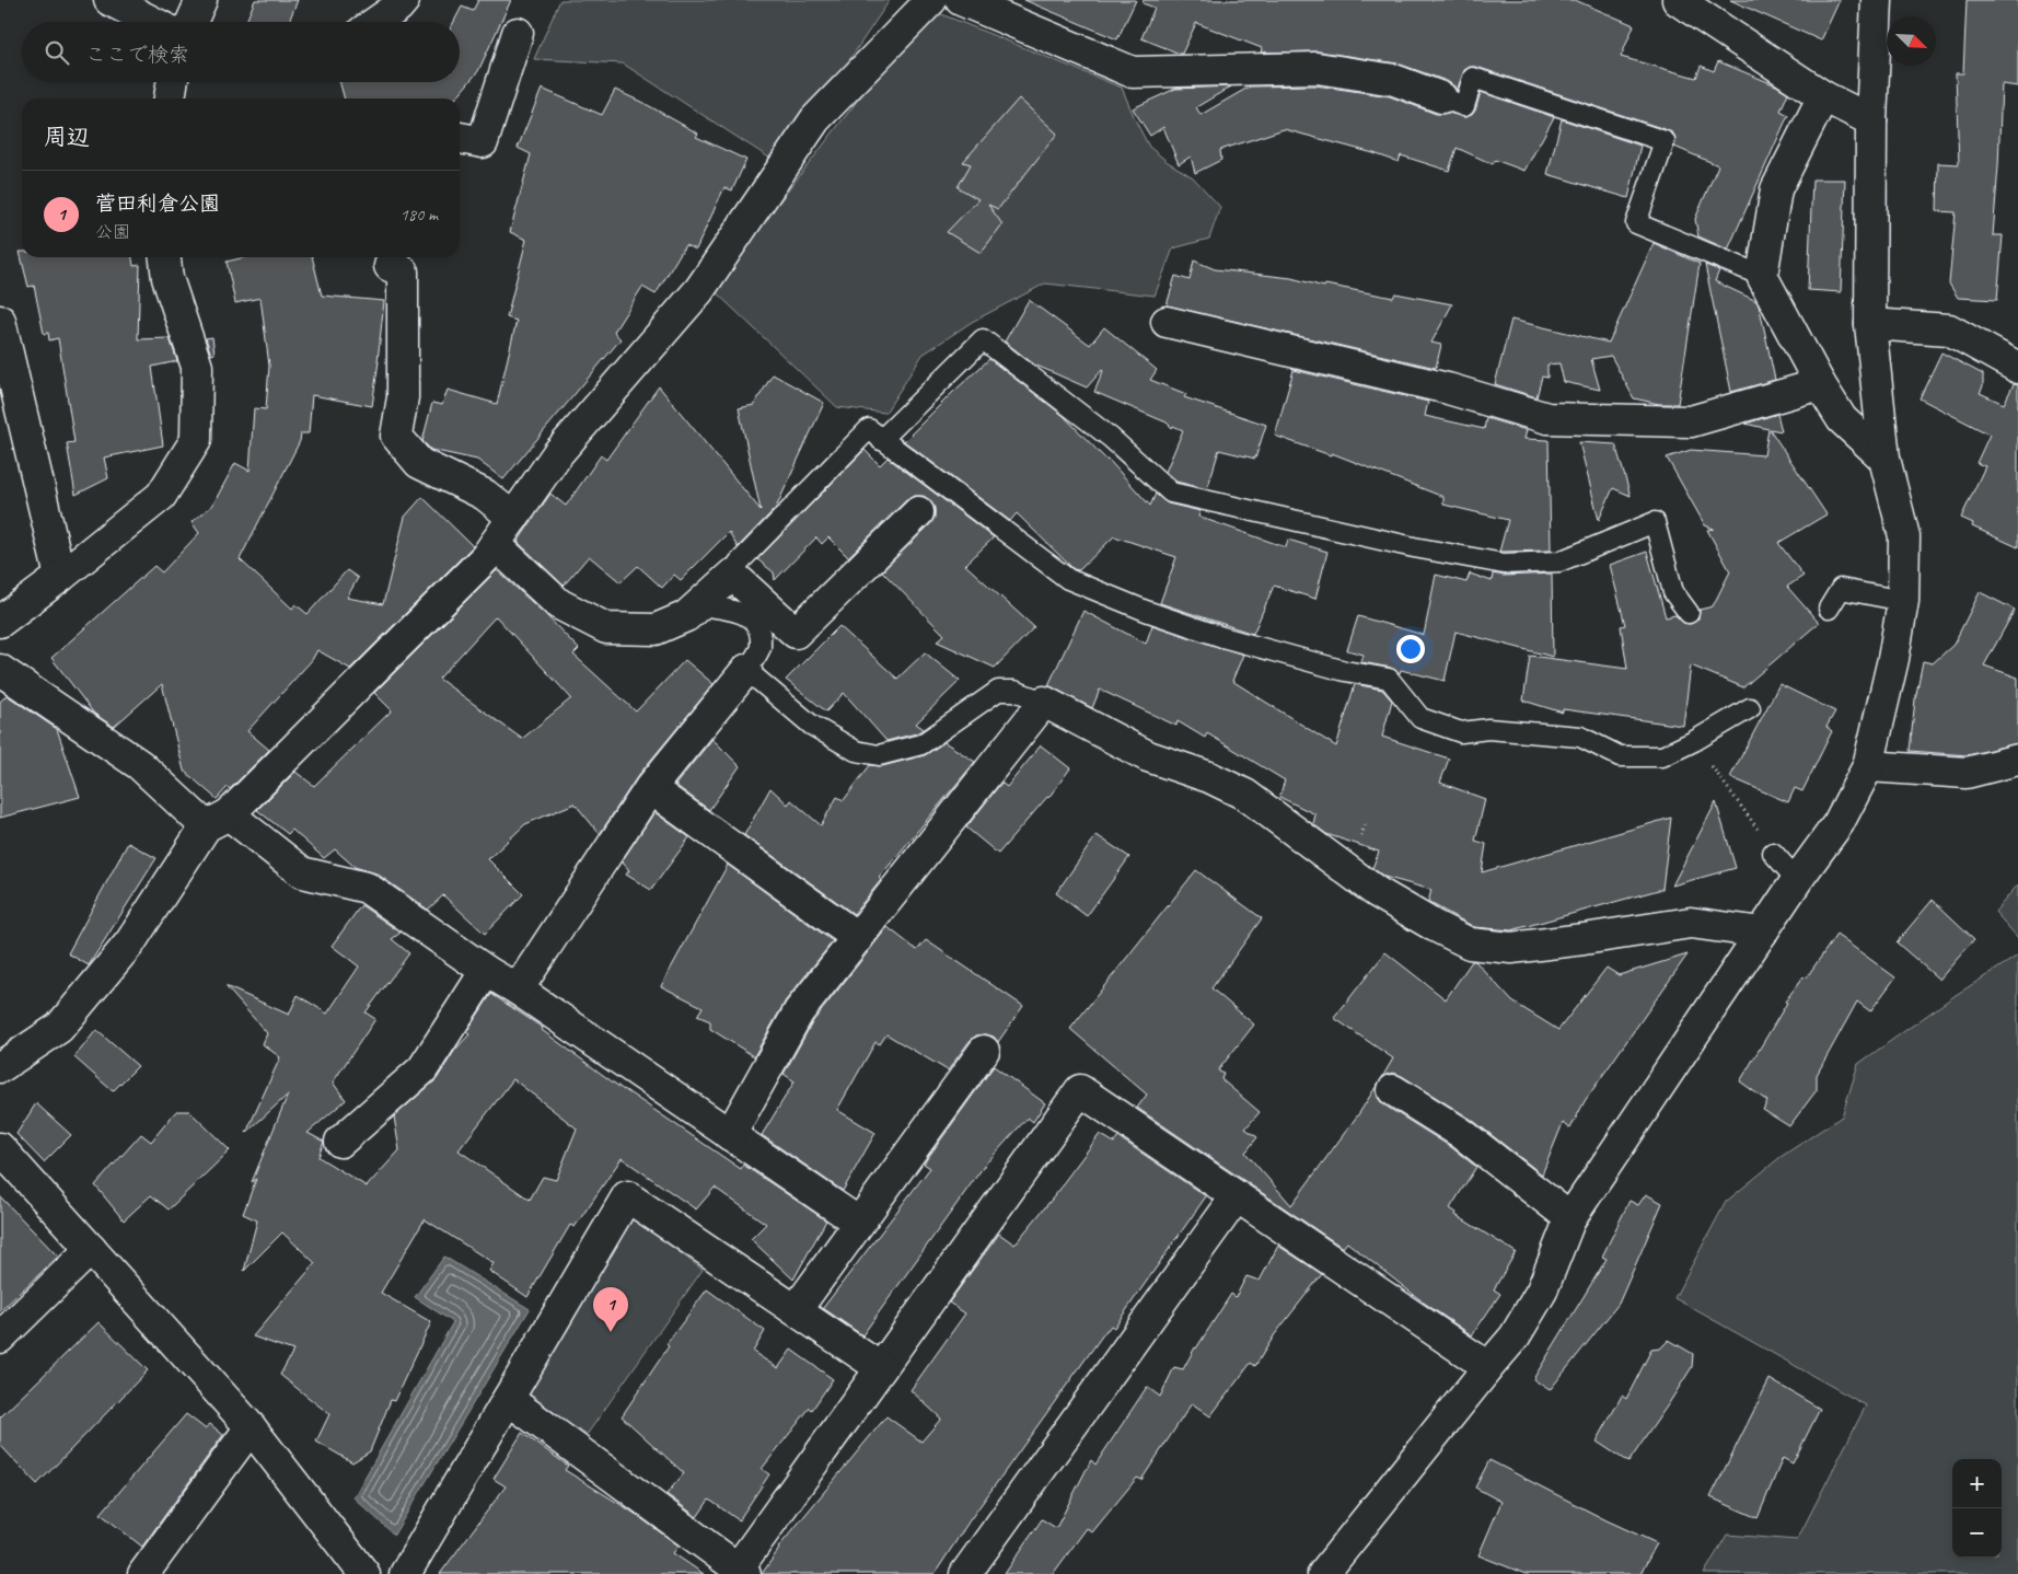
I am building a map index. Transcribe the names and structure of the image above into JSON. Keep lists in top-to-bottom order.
{
  "north": "bottom right",
  "page": {
    "search": "ここで検索",
    "heading": "周辺",
    "list": [
      {
        "mark": "1",
        "name": "菅田利倉公園",
        "note": "公園",
        "value": "180 m"
      }
    ],
    "pins": "1",
    "map_buttons": ["+", "−"]
  }
}
